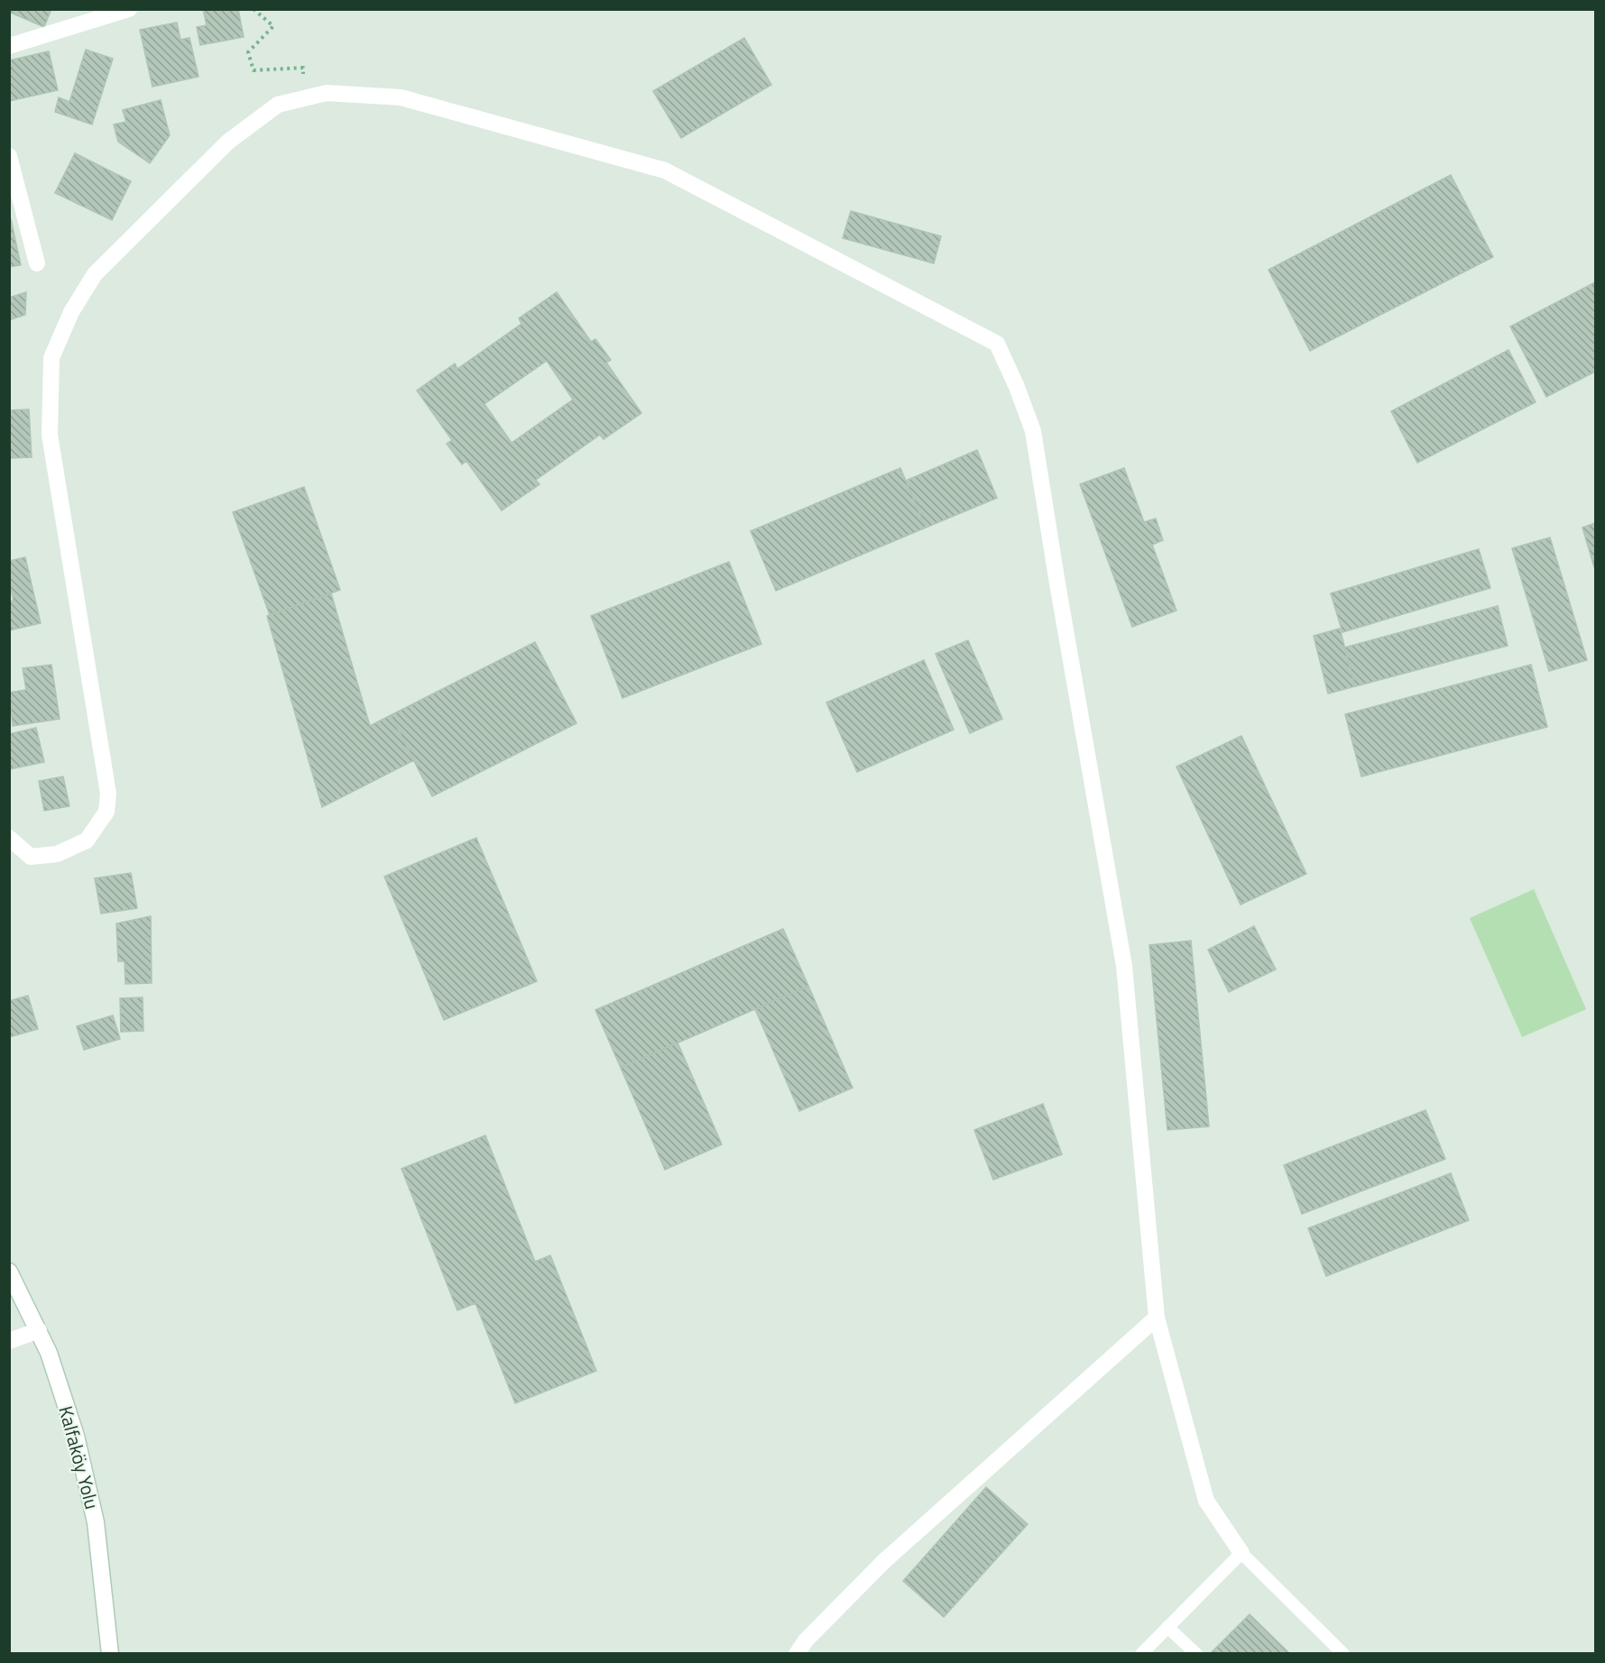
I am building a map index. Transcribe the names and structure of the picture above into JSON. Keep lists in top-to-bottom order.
{
  "streets": {
    "street": ["Kalfaköy Yolu"]
  }
}
